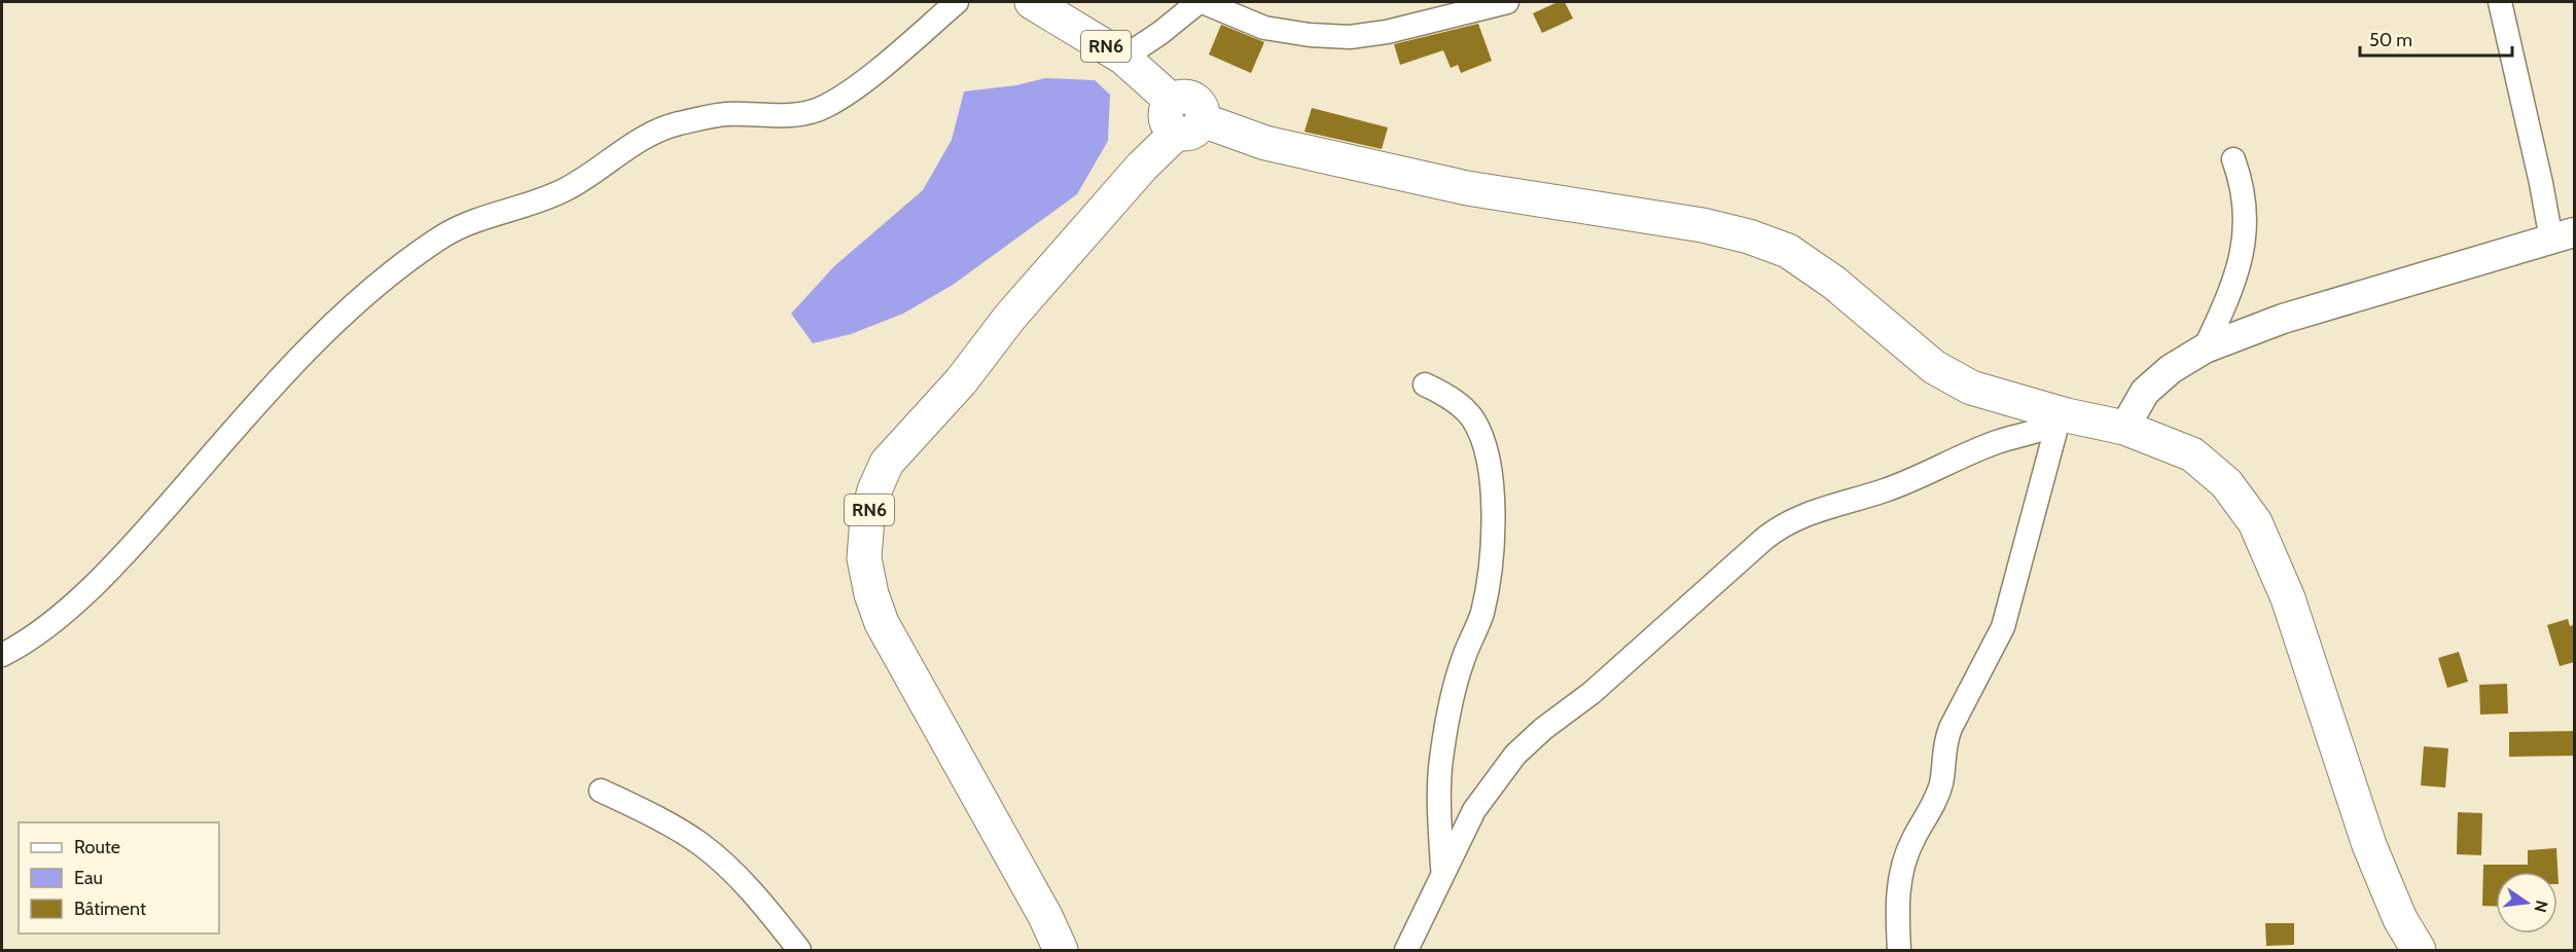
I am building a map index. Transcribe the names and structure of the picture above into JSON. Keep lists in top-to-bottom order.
{
  "streets": {
    "main road": ["RN6"]
  },
  "legend": ["Route", "Eau", "Bâtiment"],
  "scale_bar": "50 m",
  "north": "right"
}
